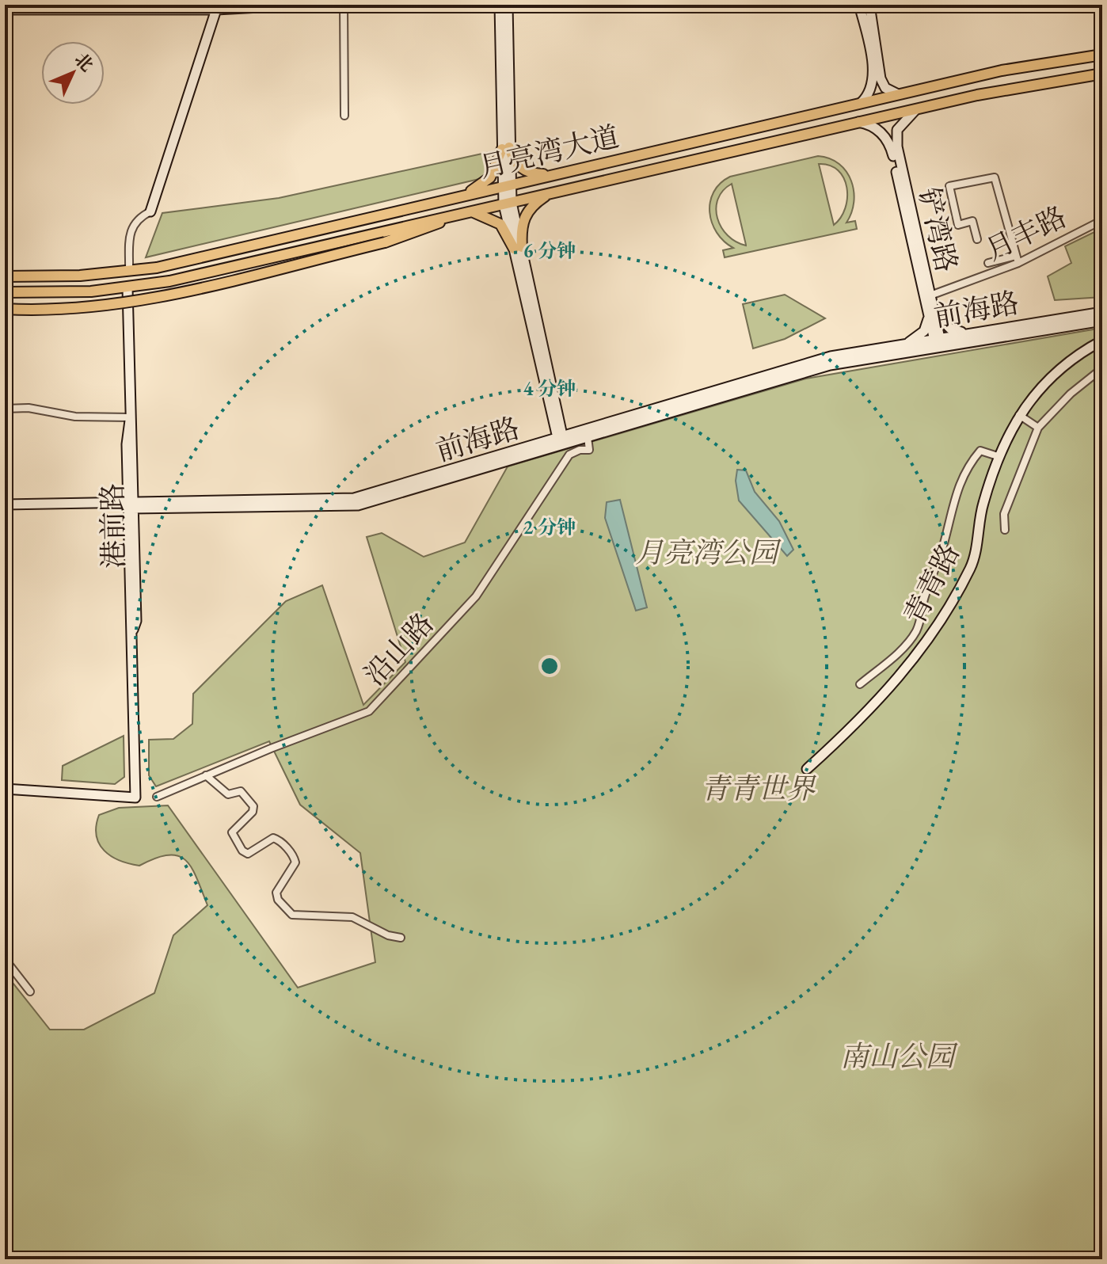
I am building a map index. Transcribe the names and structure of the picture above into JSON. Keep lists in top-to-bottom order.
{
  "streets": {
    "main road": ["月亮湾大道"],
    "street": [
      "铲湾路",
      "月丰路",
      "前海路",
      "港前路",
      "青青路",
      "沿山路"
    ]
  },
  "crossings": [
    ["月亮湾大道", "铲湾路"],
    ["月亮湾大道", "港前路"],
    ["铲湾路", "月丰路"],
    ["铲湾路", "前海路"],
    ["前海路", "港前路"],
    ["前海路", "沿山路"]
  ],
  "parks": ["月亮湾公园", "青青世界", "南山公园"],
  "north": "top right",
  "rings": ["6 分钟", "4 分钟", "2 分钟"]
}
